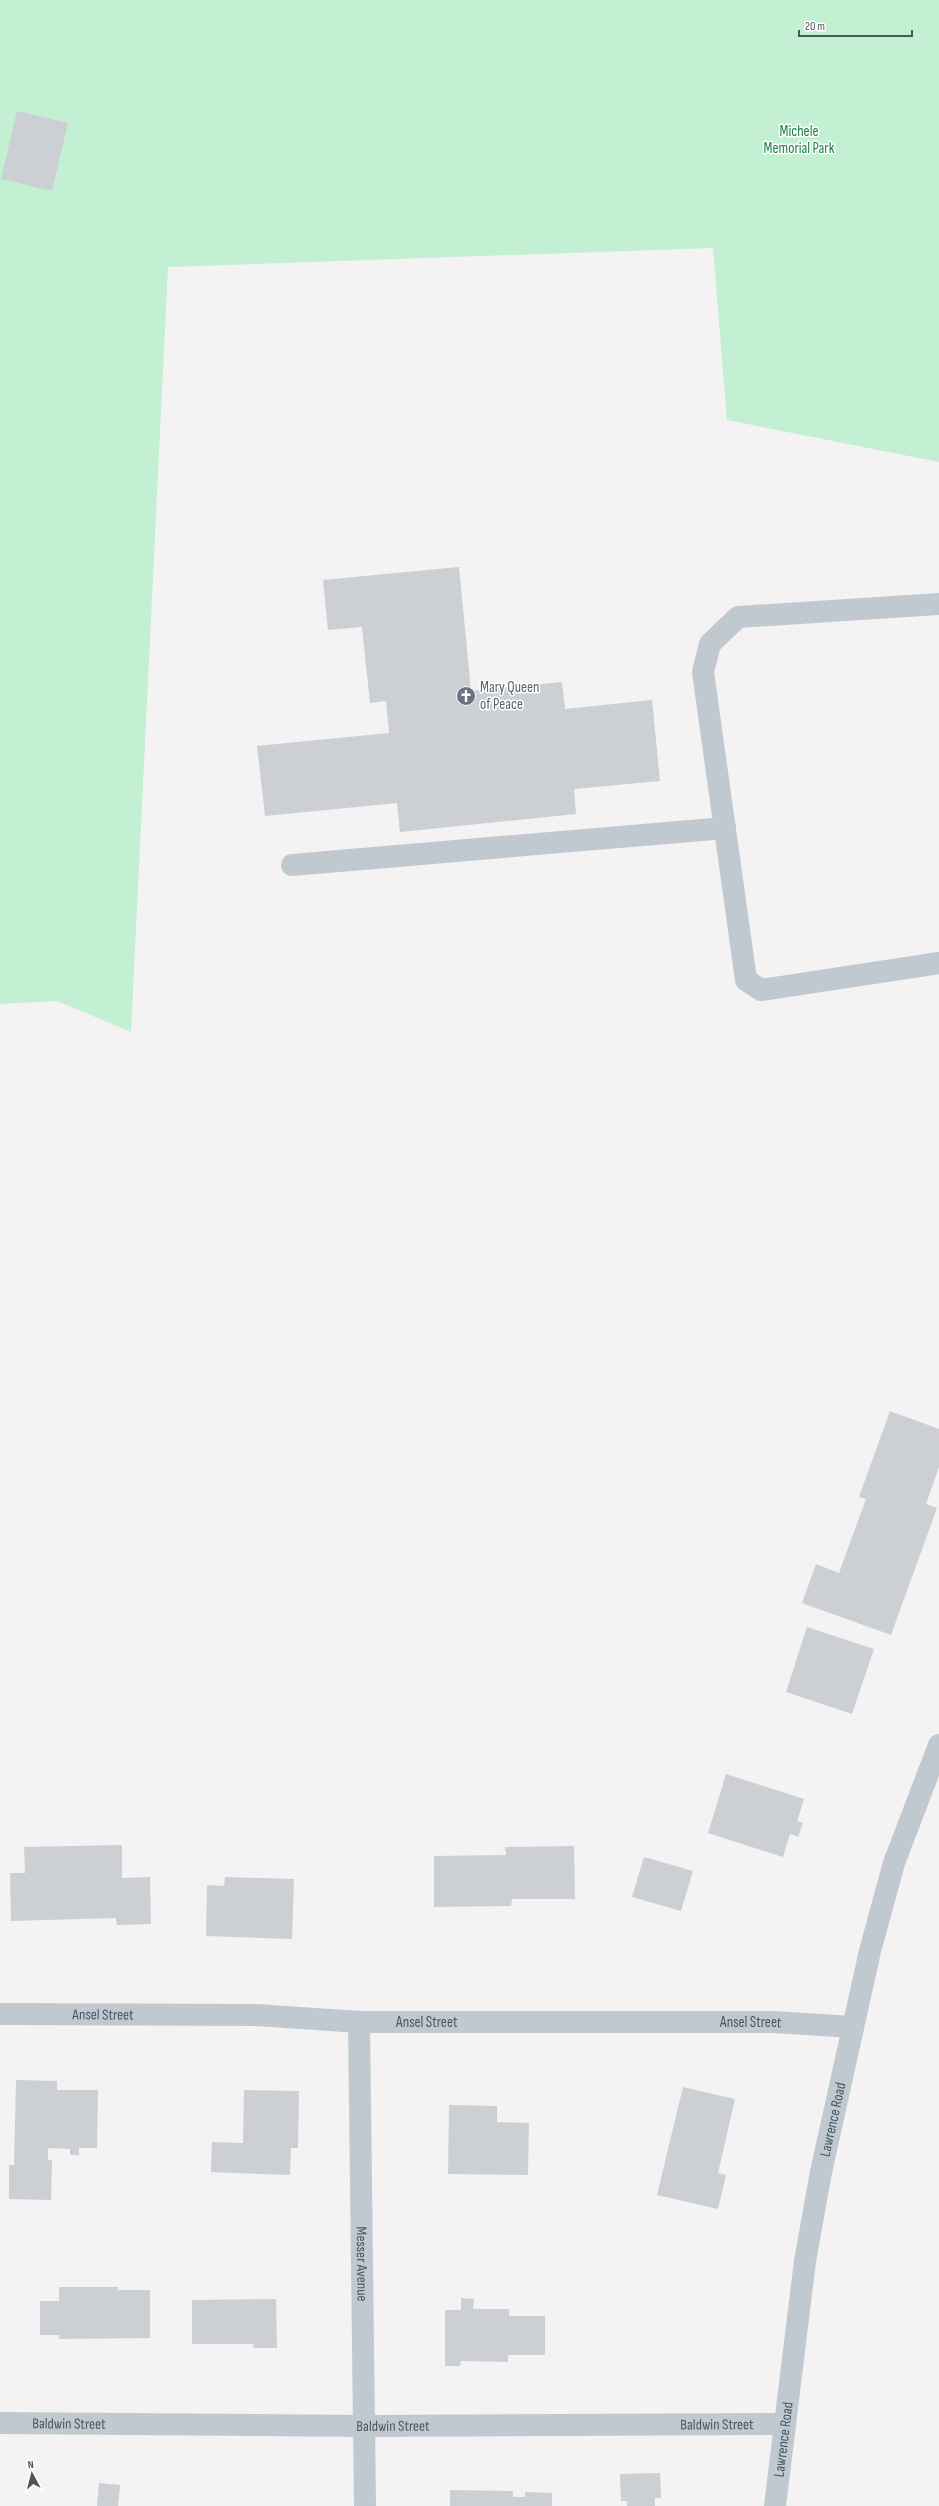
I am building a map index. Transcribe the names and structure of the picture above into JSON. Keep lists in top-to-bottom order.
{
  "streets": {
    "street": [
      "Ansel Street",
      "Lawrence Road",
      "Messer Avenue",
      "Baldwin Street"
    ]
  },
  "crossings": [
    ["Ansel Street", "Lawrence Road"],
    ["Ansel Street", "Messer Avenue"],
    ["Lawrence Road", "Baldwin Street"],
    ["Messer Avenue", "Baldwin Street"]
  ],
  "parks": ["Michele Memorial Park"],
  "places": {
    "church": ["Mary Queen of Peace"]
  },
  "scale_bar": "20 m",
  "north": "top"
}
